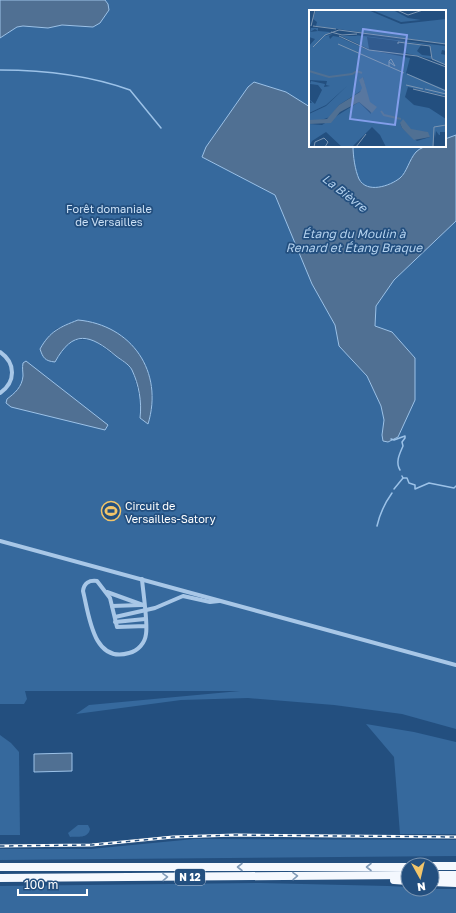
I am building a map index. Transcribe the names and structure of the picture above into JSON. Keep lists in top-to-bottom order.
{
  "streets": {
    "highway": ["N 12"]
  },
  "water": ["La Bièvre", "Étang du Moulin à Renard et Étang Braque"],
  "parks": ["Forêt domaniale de Versailles"],
  "places": {
    "sports": ["Circuit de Versailles-Satory"]
  },
  "scale_bar": "100 m",
  "north": "bottom"
}
